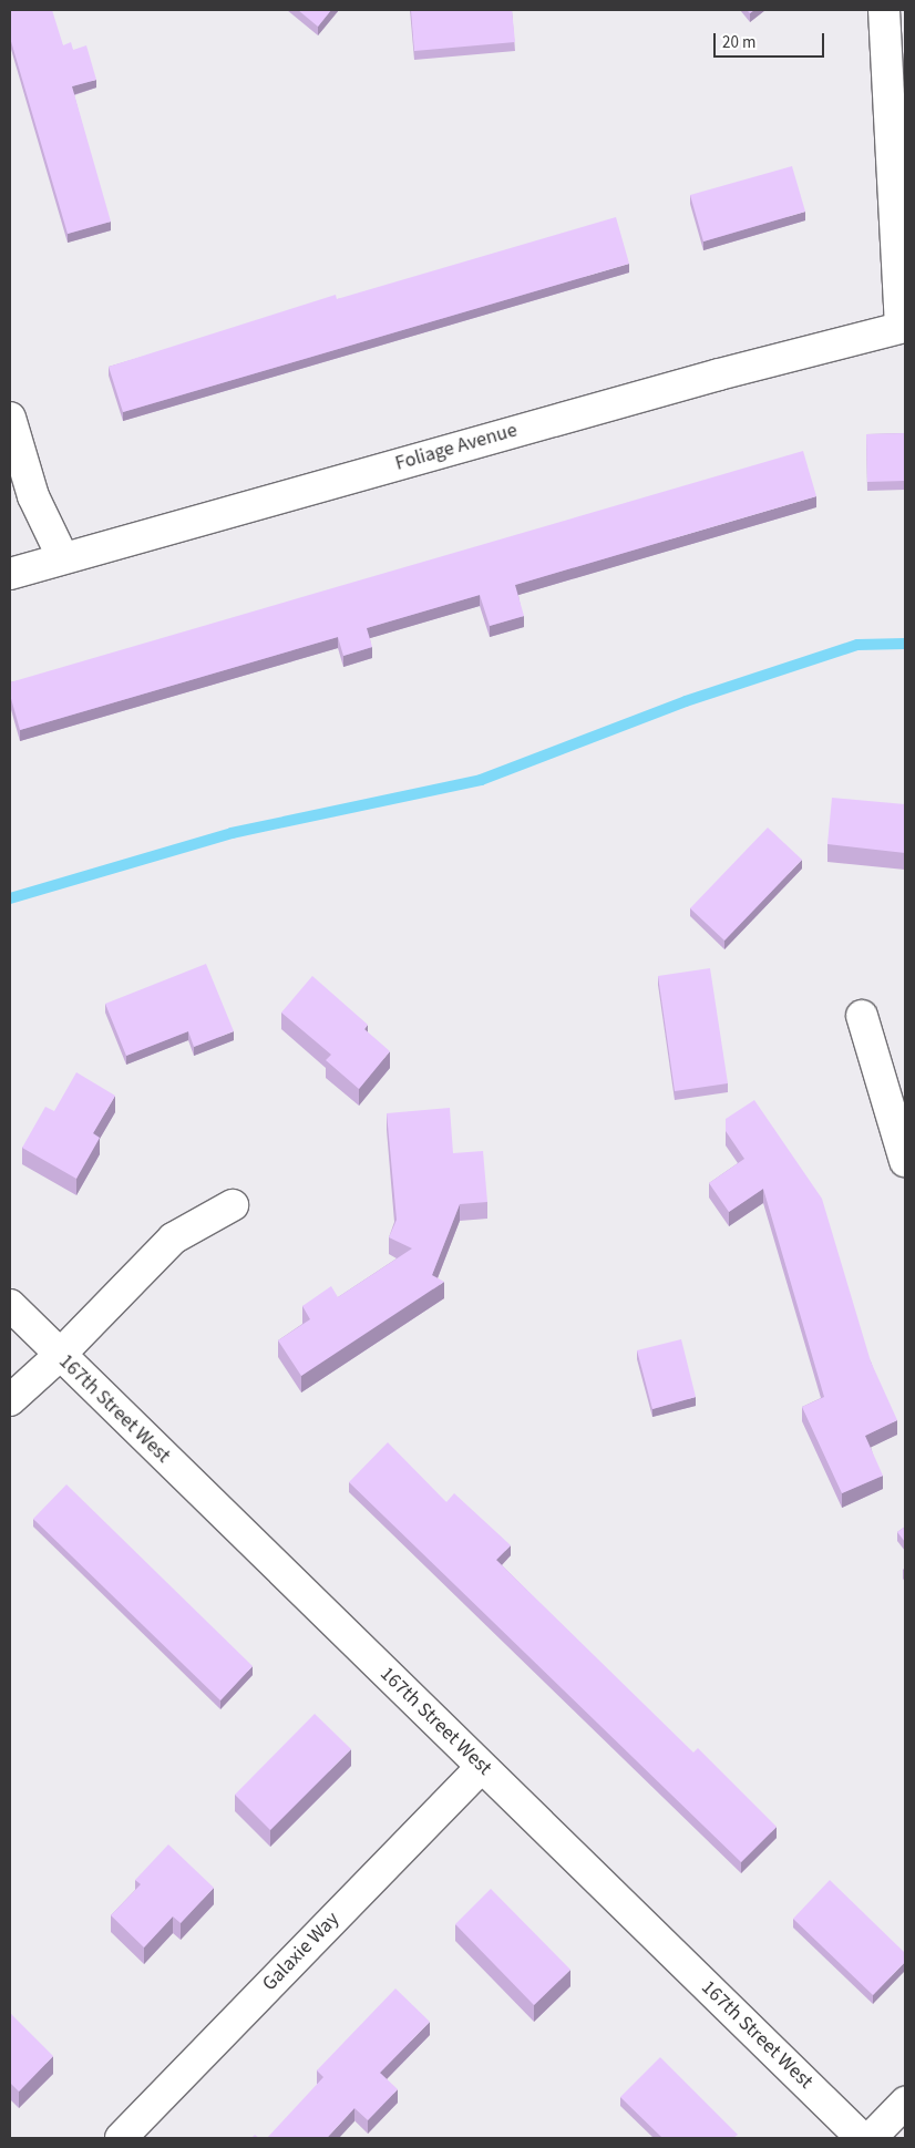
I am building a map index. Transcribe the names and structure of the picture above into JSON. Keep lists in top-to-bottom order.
{
  "streets": {
    "street": ["Foliage Avenue", "167th Street West", "Galaxie Way"]
  },
  "crossings": [
    ["167th Street West", "Galaxie Way"]
  ],
  "scale_bar": "20 m"
}
